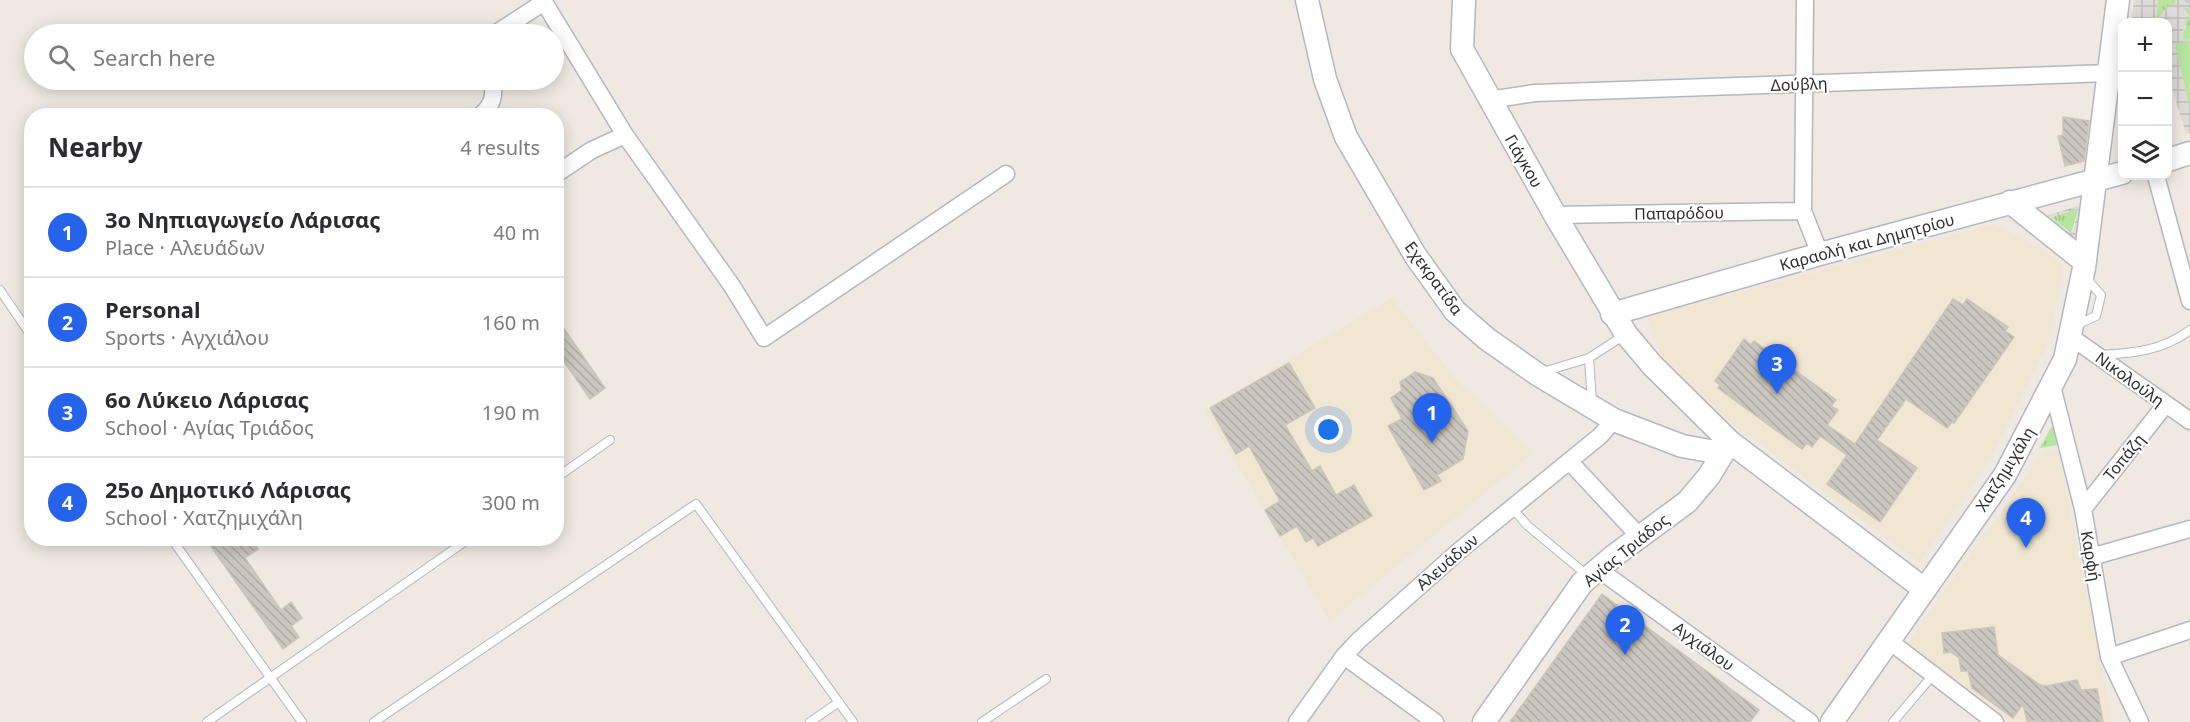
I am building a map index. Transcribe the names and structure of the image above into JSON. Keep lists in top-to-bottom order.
{
  "streets": {
    "street": [
      "Δούβλη",
      "Γιάγκου",
      "Παπαρόδου",
      "Καραολή και Δημητρίου",
      "Εχεκρατίδα",
      "Νικολούλη",
      "Τοπάζη",
      "Χατζημιχάλη",
      "Αγίας Τριάδος",
      "Καρφή",
      "Αλευάδων",
      "Αγχιάλου"
    ]
  },
  "crossings": [
    ["Δούβλη", "Γιάγκου"],
    ["Δούβλη", "Χατζημιχάλη"],
    ["Γιάγκου", "Παπαρόδου"],
    ["Γιάγκου", "Καραολή και Δημητρίου"],
    ["Γιάγκου", "Εχεκρατίδα"],
    ["Γιάγκου", "Χατζημιχάλη"],
    ["Γιάγκου", "Αγίας Τριάδος"],
    ["Καραολή και Δημητρίου", "Χατζημιχάλη"],
    ["Εχεκρατίδα", "Αγίας Τριάδος"],
    ["Εχεκρατίδα", "Αλευάδων"],
    ["Νικολούλη", "Τοπάζη"],
    ["Νικολούλη", "Χατζημιχάλη"],
    ["Τοπάζη", "Καρφή"],
    ["Χατζημιχάλη", "Καρφή"],
    ["Αγίας Τριάδος", "Αγχιάλου"]
  ],
  "page": {
    "map_buttons": ["+", "−"],
    "search": "Search here",
    "heading": ["Nearby", "4 results"],
    "list": [
      {
        "mark": "1",
        "name": "3o Νηπιαγωγείο Λάρισας",
        "note": "Place · Αλευάδων",
        "value": "40 m"
      },
      {
        "mark": "2",
        "name": "Personal",
        "note": "Sports · Αγχιάλου",
        "value": "160 m"
      },
      {
        "mark": "3",
        "name": "6ο Λύκειο Λάρισας",
        "note": "School · Αγίας Τριάδος",
        "value": "190 m"
      },
      {
        "mark": "4",
        "name": "25ο Δημοτικό Λάρισας",
        "note": "School · Χατζημιχάλη",
        "value": "300 m"
      }
    ],
    "pins": [
      "3",
      "1",
      "4",
      "2"
    ]
  }
}
